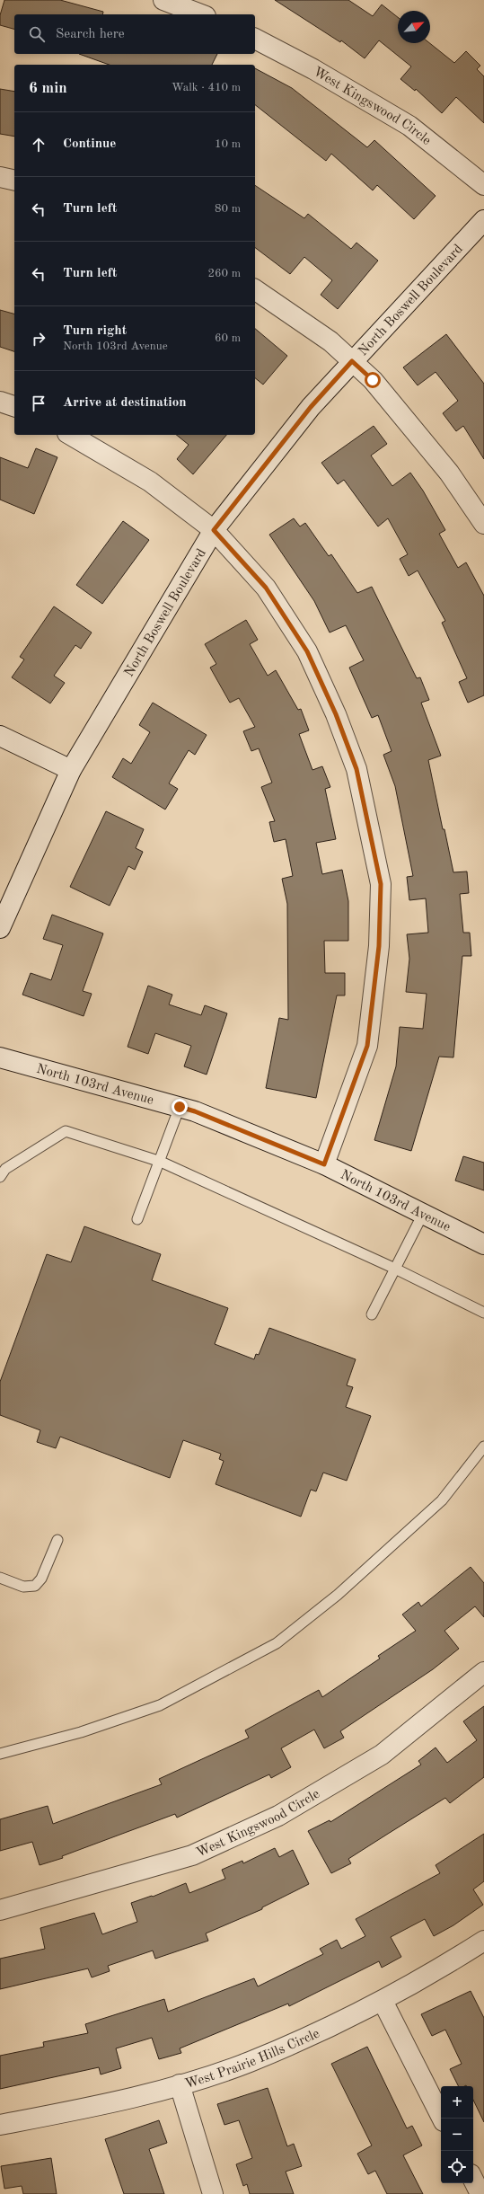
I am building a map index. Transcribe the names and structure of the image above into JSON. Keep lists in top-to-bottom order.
{
  "streets": {
    "street": [
      "West Kingswood Circle",
      "North Boswell Boulevard",
      "North 103rd Avenue",
      "West Prairie Hills Circle"
    ]
  },
  "north": "top right",
  "page": {
    "search": "Search here",
    "heading": ["6 min", "Walk · 410 m"],
    "list": [
      ["Continue", "10 m"],
      ["Turn left", "80 m"],
      ["Turn left", "260 m"],
      ["Turn right", "North 103rd Avenue", "60 m"],
      "Arrive at destination"
    ],
    "map_buttons": ["+", "−"]
  }
}
